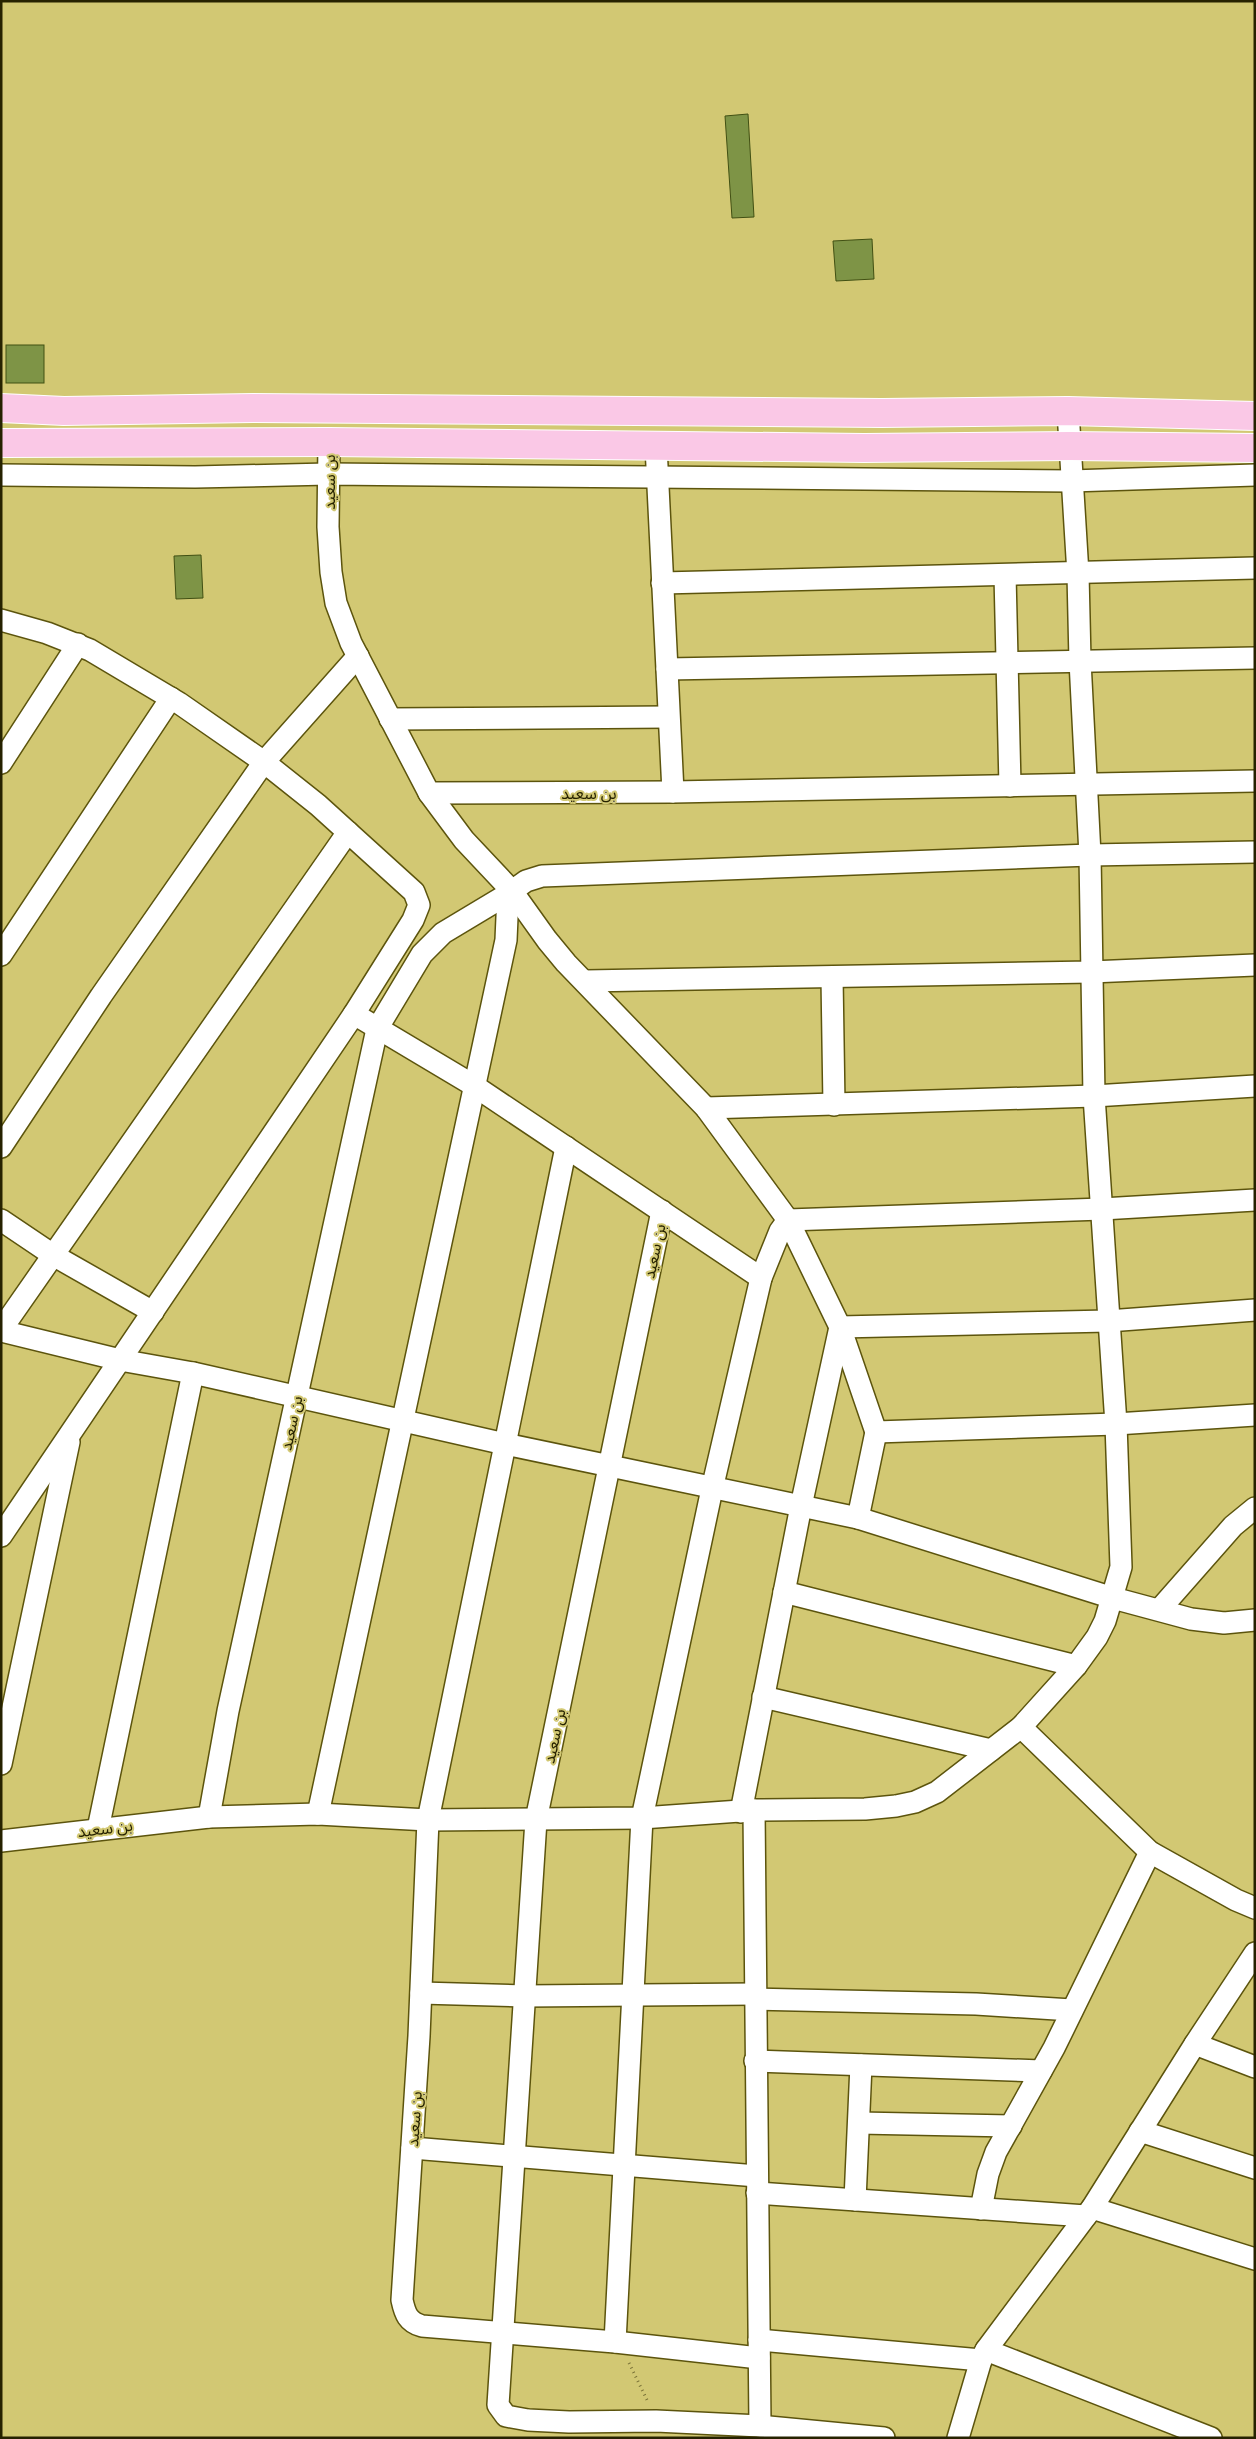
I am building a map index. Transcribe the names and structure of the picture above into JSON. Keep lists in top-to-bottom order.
{
  "streets": {
    "street": ["بن سعيد"]
  }
}
